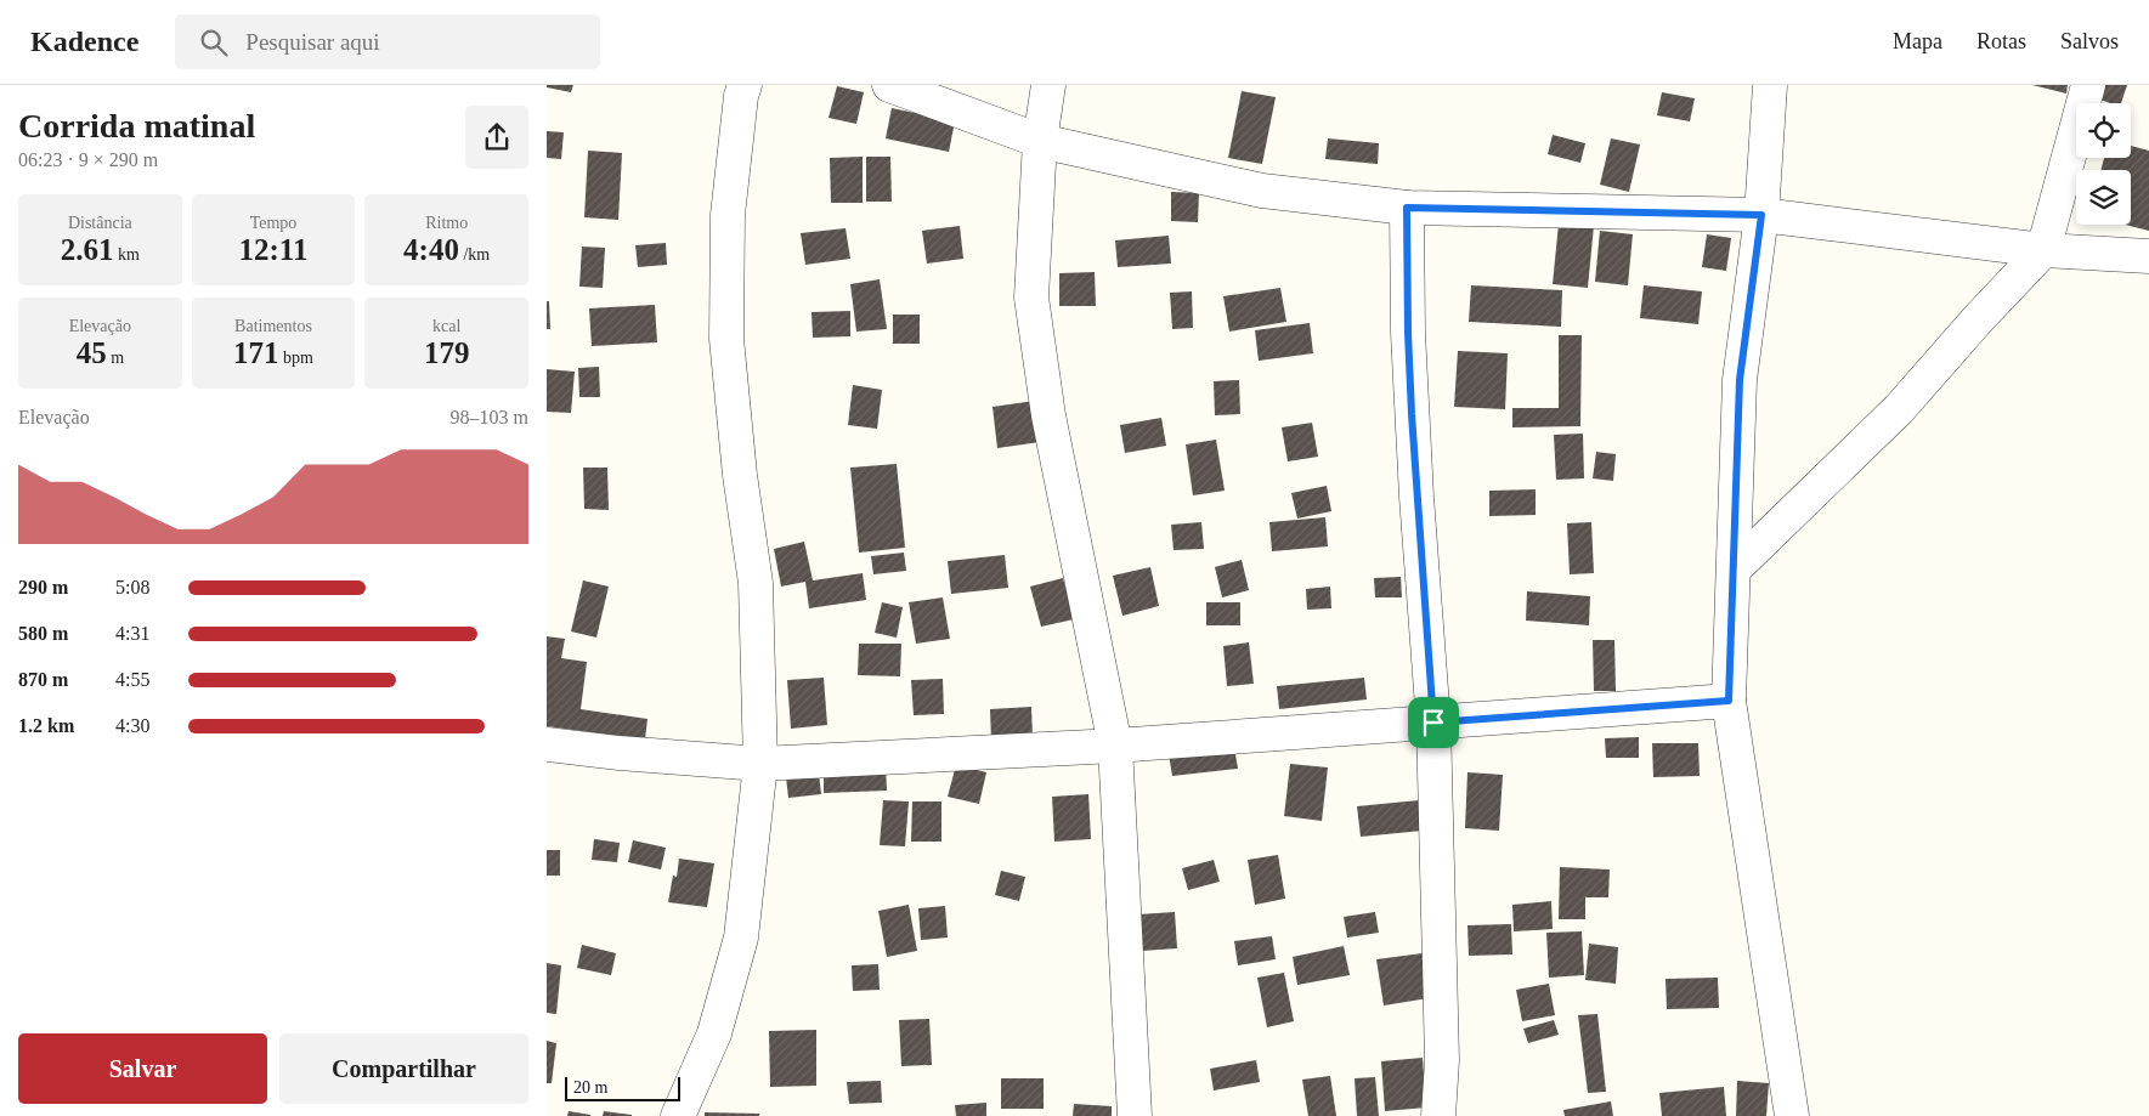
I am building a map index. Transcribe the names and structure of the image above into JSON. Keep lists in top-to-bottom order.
{
  "scale_bar": "20 m",
  "page": {
    "header": "Kadence",
    "search": "Pesquisar aqui",
    "nav": ["Mapa", "Rotas", "Salvos"],
    "heading": ["Corrida matinal", "06:23 · 9 × 290 m"],
    "stats": [
      ["Distância", "2.61 km"],
      ["Tempo", "12:11"],
      ["Ritmo", "4:40 /km"],
      ["Elevação", "45 m"],
      ["Batimentos", "171 bpm"],
      ["kcal", "179"]
    ],
    "chart": ["Elevação", "98–103 m"],
    "list": [
      {
        "name": "290 m",
        "note": "5:08"
      },
      {
        "name": "580 m",
        "note": "4:31"
      },
      {
        "name": "870 m",
        "note": "4:55"
      },
      {
        "name": "1.2 km",
        "note": "4:30"
      }
    ],
    "buttons": ["Salvar", "Compartilhar"],
    "scale": "20 m"
  }
}
